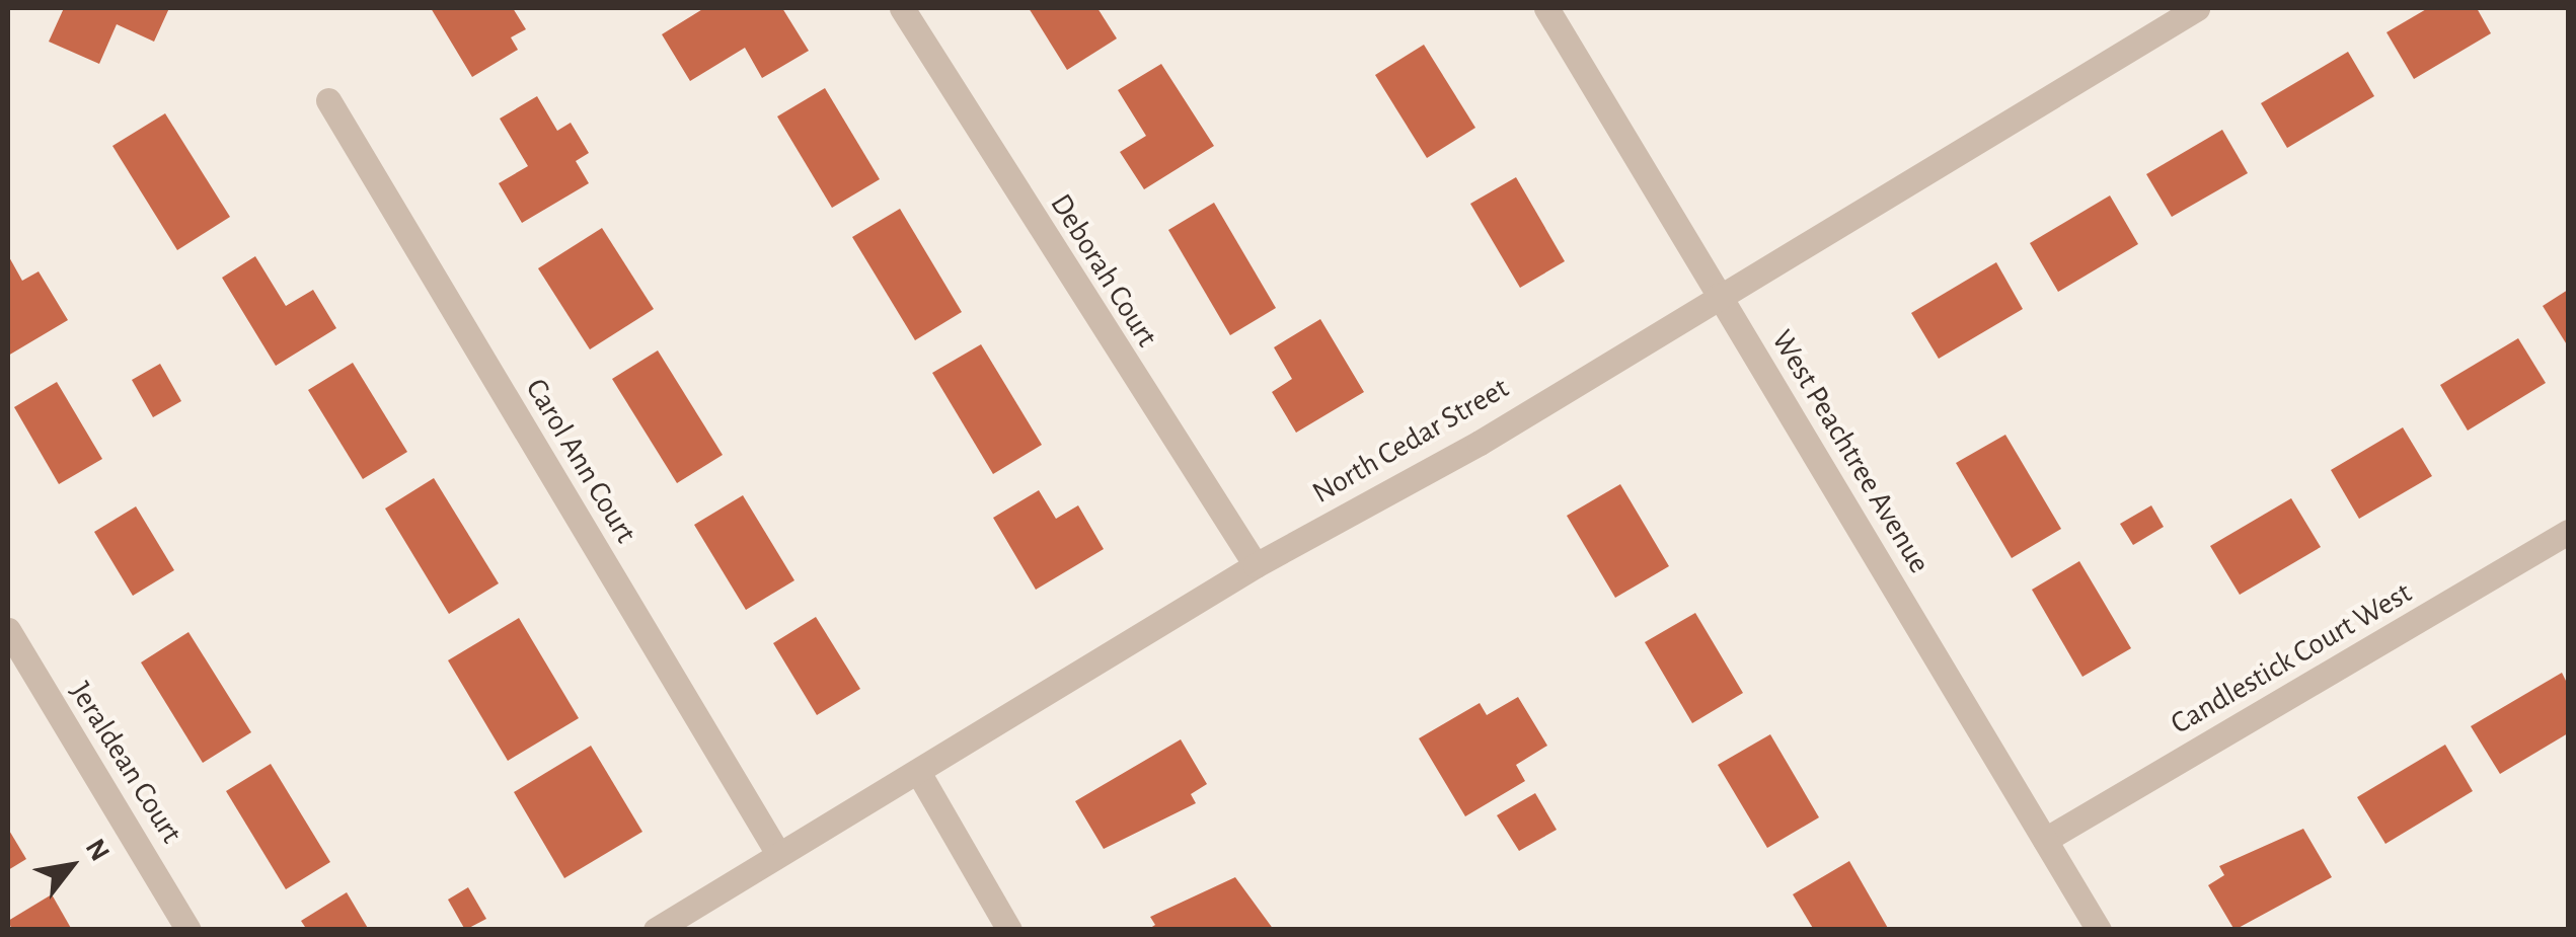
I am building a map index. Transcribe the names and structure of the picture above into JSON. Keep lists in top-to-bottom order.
{
  "streets": {
    "street": [
      "Deborah Court",
      "North Cedar Street",
      "West Peachtree Avenue",
      "Carol Ann Court",
      "Candlestick Court West",
      "Jeraldean Court"
    ]
  },
  "crossings": [
    ["Deborah Court", "North Cedar Street"],
    ["North Cedar Street", "West Peachtree Avenue"],
    ["North Cedar Street", "Carol Ann Court"],
    ["West Peachtree Avenue", "Candlestick Court West"]
  ],
  "north": "top right"
}
